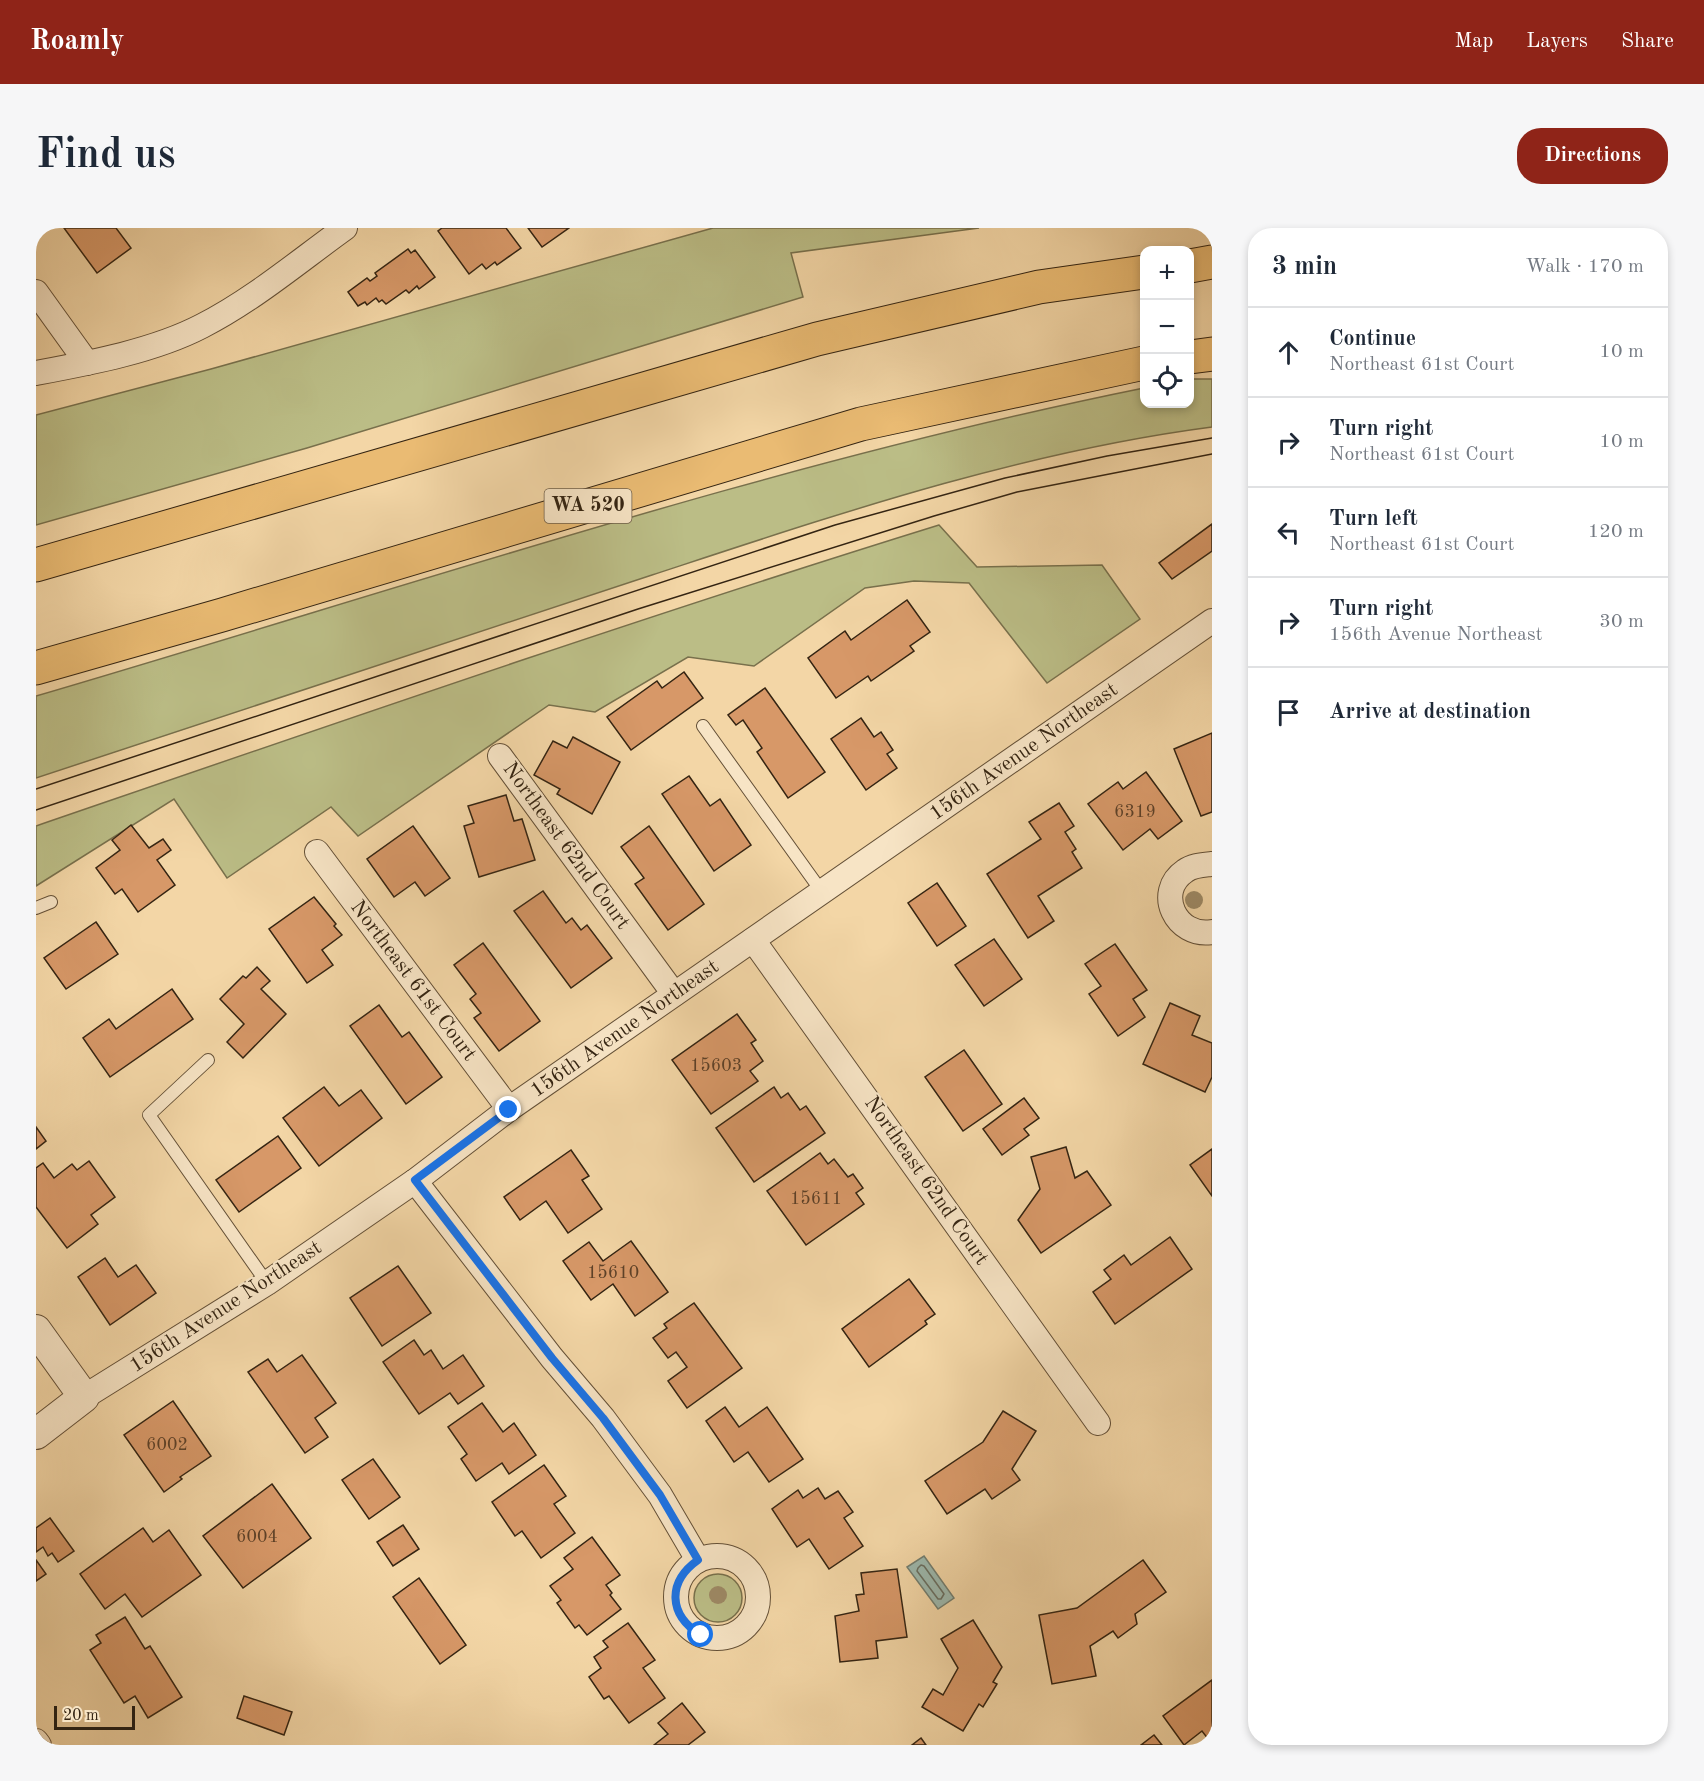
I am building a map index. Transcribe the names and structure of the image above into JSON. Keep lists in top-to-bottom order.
{
  "streets": {
    "highway": ["WA 520"],
    "street": ["156th Avenue Northeast", "Northeast 62nd Court", "Northeast 61st Court"]
  },
  "crossings": [
    ["156th Avenue Northeast", "Northeast 62nd Court"],
    ["156th Avenue Northeast", "Northeast 61st Court"]
  ],
  "house_numbers": [
    "6319",
    "15603",
    "15611",
    "15610",
    "6002",
    "6004"
  ],
  "scale_bar": "20 m",
  "page": {
    "header": "Roamly",
    "nav": ["Map", "Layers", "Share"],
    "buttons": "Directions",
    "title": "Find us",
    "heading": ["3 min", "Walk · 170 m"],
    "map_buttons": ["+", "−"],
    "list": [
      ["Continue", "Northeast 61st Court", "10 m"],
      ["Turn right", "Northeast 61st Court", "10 m"],
      ["Turn left", "Northeast 61st Court", "120 m"],
      ["Turn right", "156th Avenue Northeast", "30 m"],
      "Arrive at destination"
    ],
    "scale": "20 m"
  }
}
